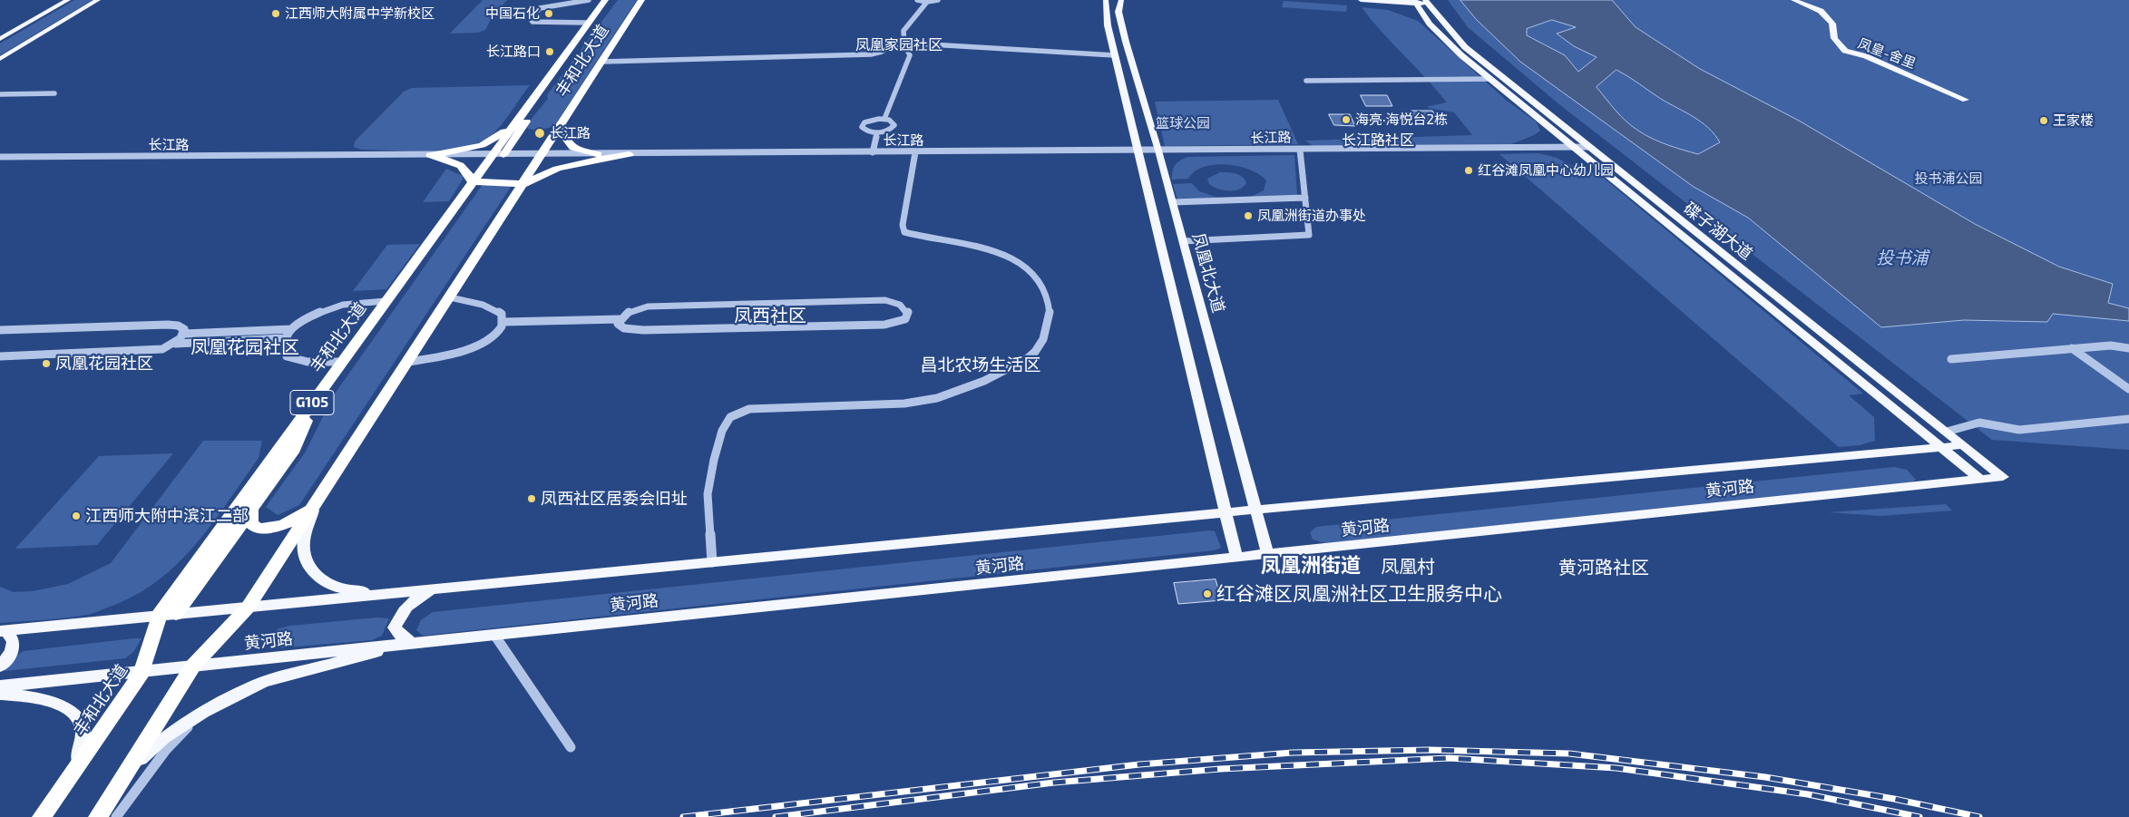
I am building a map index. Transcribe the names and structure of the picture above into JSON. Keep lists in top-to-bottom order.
{
  "streets": {
    "highway": ["丰和北大道", "G105"],
    "main road": [
      "凤皇-舍里",
      "碟子湖大道",
      "凤凰北大道",
      "黄河路"
    ],
    "street": ["长江路"]
  },
  "crossings": [
    ["丰和北大道", "长江路"],
    ["丰和北大道", "黄河路"],
    ["长江路", "碟子湖大道"],
    ["长江路", "凤凰北大道"],
    ["碟子湖大道", "黄河路"],
    ["凤凰北大道", "黄河路"]
  ],
  "districts": [
    "凤凰家园社区",
    "长江路社区",
    "凤西社区",
    "凤凰花园社区",
    "昌北农场生活区",
    "凤凰洲街道",
    "凤凰村",
    "黄河路社区"
  ],
  "water": ["投书浦"],
  "parks": ["篮球公园", "投书浦公园"],
  "places": [
    "江西师大附属中学新校区",
    "中国石化",
    "长江路口",
    "海亮·海悦台2栋",
    "王家楼",
    "长江路",
    "红谷滩凤凰中心幼儿园",
    "凤凰洲街道办事处",
    "凤凰花园社区",
    "凤西社区居委会旧址",
    "江西师大附中滨江二部",
    "红谷滩区凤凰洲社区卫生服务中心"
  ]
}
